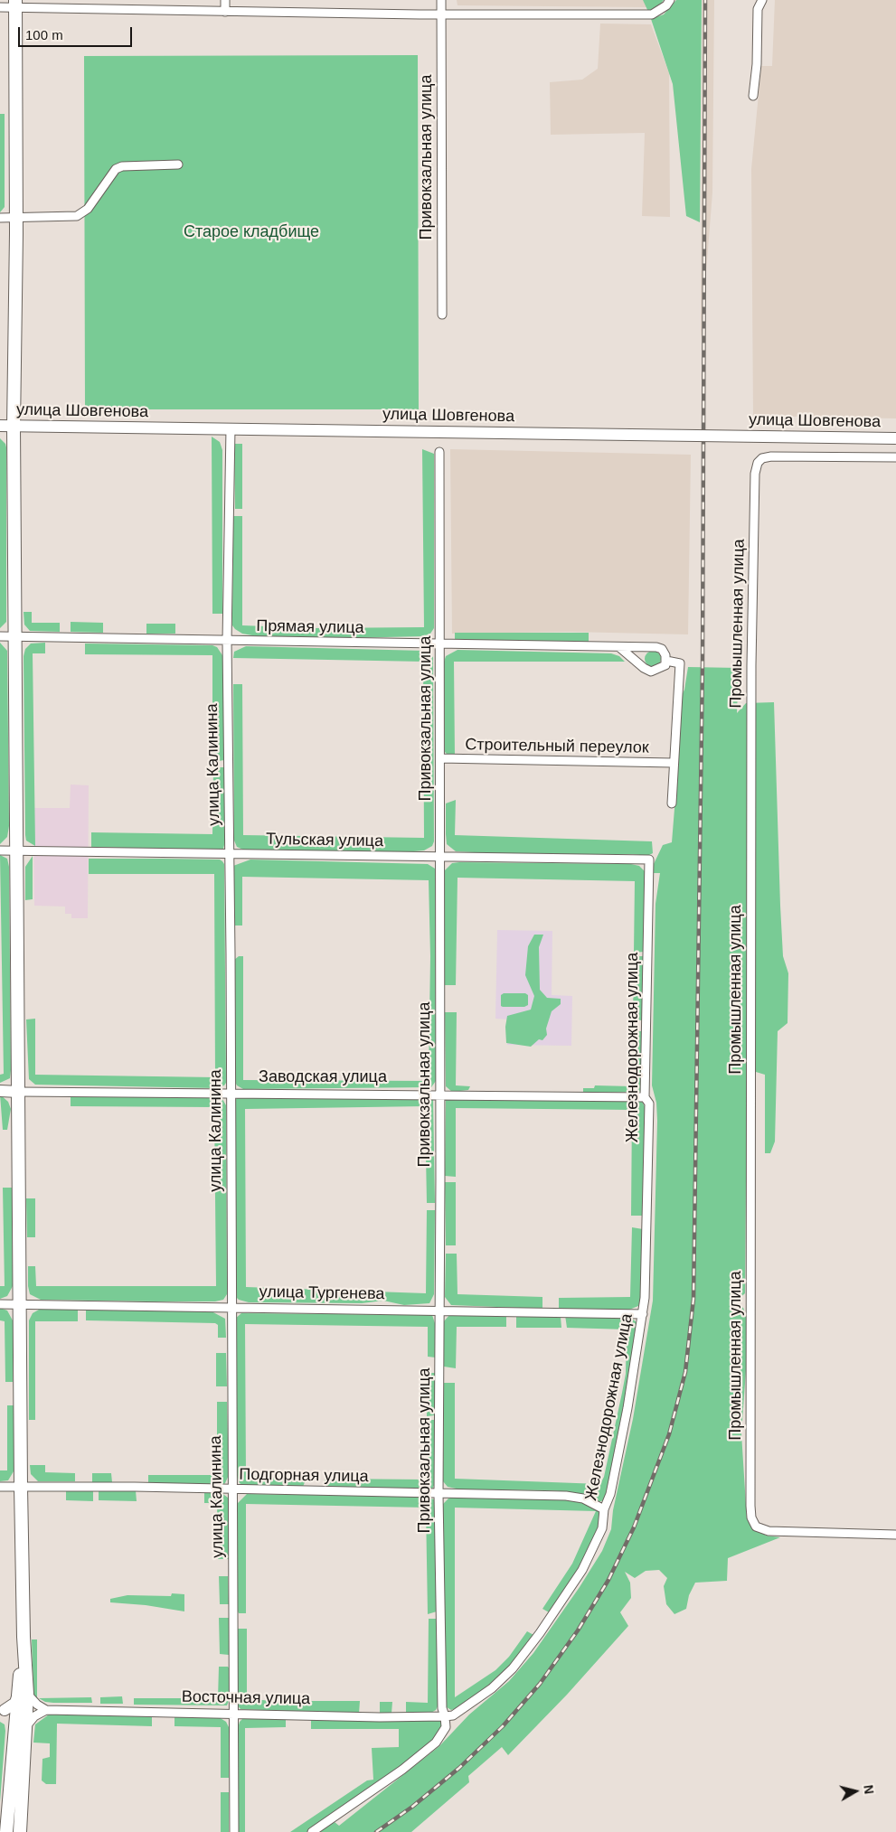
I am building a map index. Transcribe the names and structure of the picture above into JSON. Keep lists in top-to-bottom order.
{
  "streets": {
    "street": [
      "Привокзальная улица",
      "улица Шовгенова",
      "Промышленная улица",
      "Прямая улица",
      "Строительный переулок",
      "улица Калинина",
      "Тульская улица",
      "Железнодорожная улица",
      "Заводская улица",
      "улица Тургенева",
      "Подгорная улица",
      "Восточная улица"
    ]
  },
  "crossings": [
    ["Привокзальная улица", "Прямая улица"],
    ["Привокзальная улица", "Строительный переулок"],
    ["Привокзальная улица", "Тульская улица"],
    ["Привокзальная улица", "Железнодорожная улица"],
    ["Привокзальная улица", "Заводская улица"],
    ["Привокзальная улица", "улица Тургенева"],
    ["Привокзальная улица", "Подгорная улица"],
    ["Привокзальная улица", "Восточная улица"],
    ["улица Шовгенова", "улица Калинина"],
    ["Прямая улица", "улица Калинина"],
    ["улица Калинина", "Тульская улица"],
    ["улица Калинина", "Заводская улица"],
    ["улица Калинина", "улица Тургенева"],
    ["улица Калинина", "Подгорная улица"],
    ["улица Калинина", "Восточная улица"],
    ["Тульская улица", "Железнодорожная улица"],
    ["Железнодорожная улица", "Заводская улица"],
    ["Железнодорожная улица", "улица Тургенева"],
    ["Железнодорожная улица", "Подгорная улица"],
    ["Железнодорожная улица", "Восточная улица"]
  ],
  "parks": ["Старое кладбище"],
  "scale_bar": "100 m",
  "north": "right"
}
